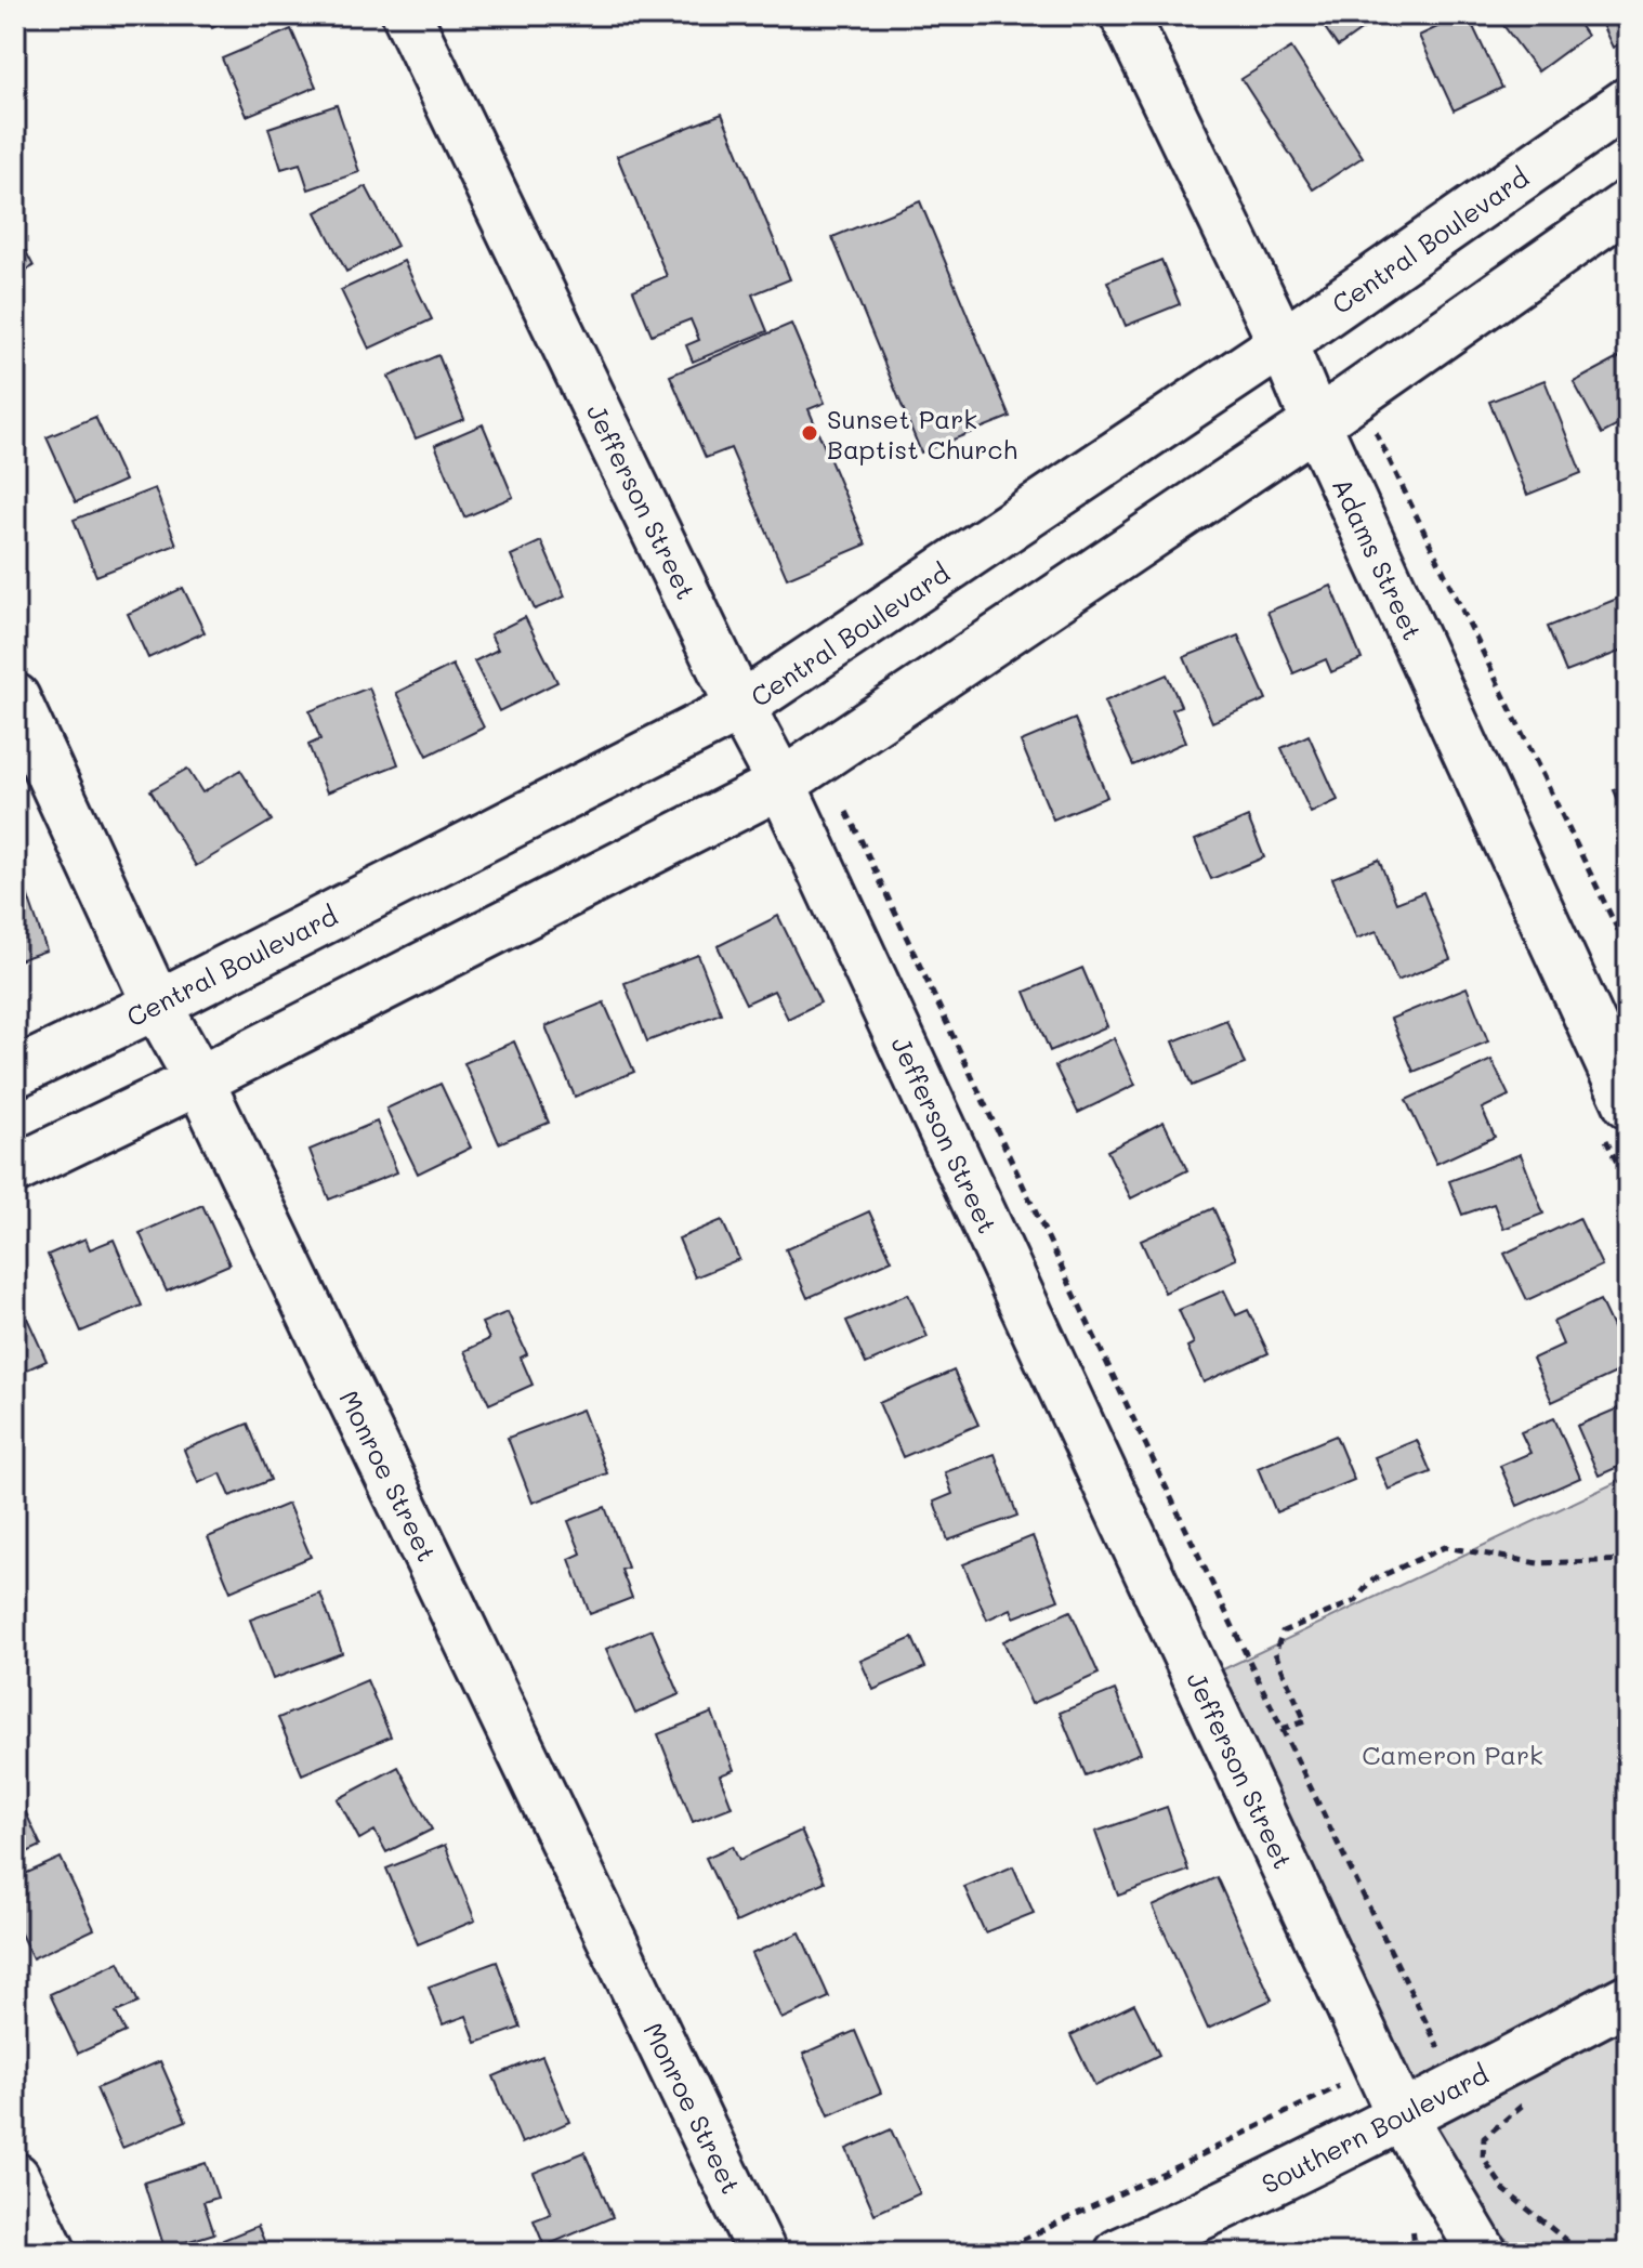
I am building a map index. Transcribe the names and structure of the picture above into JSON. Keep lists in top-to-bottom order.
{
  "streets": {
    "street": [
      "Central Boulevard",
      "Jefferson Street",
      "Adams Street",
      "Monroe Street",
      "Southern Boulevard"
    ]
  },
  "crossings": [
    ["Central Boulevard", "Jefferson Street"],
    ["Central Boulevard", "Adams Street"],
    ["Central Boulevard", "Monroe Street"],
    ["Jefferson Street", "Southern Boulevard"]
  ],
  "parks": ["Cameron Park"],
  "places": ["Sunset Park Baptist Church"]
}
